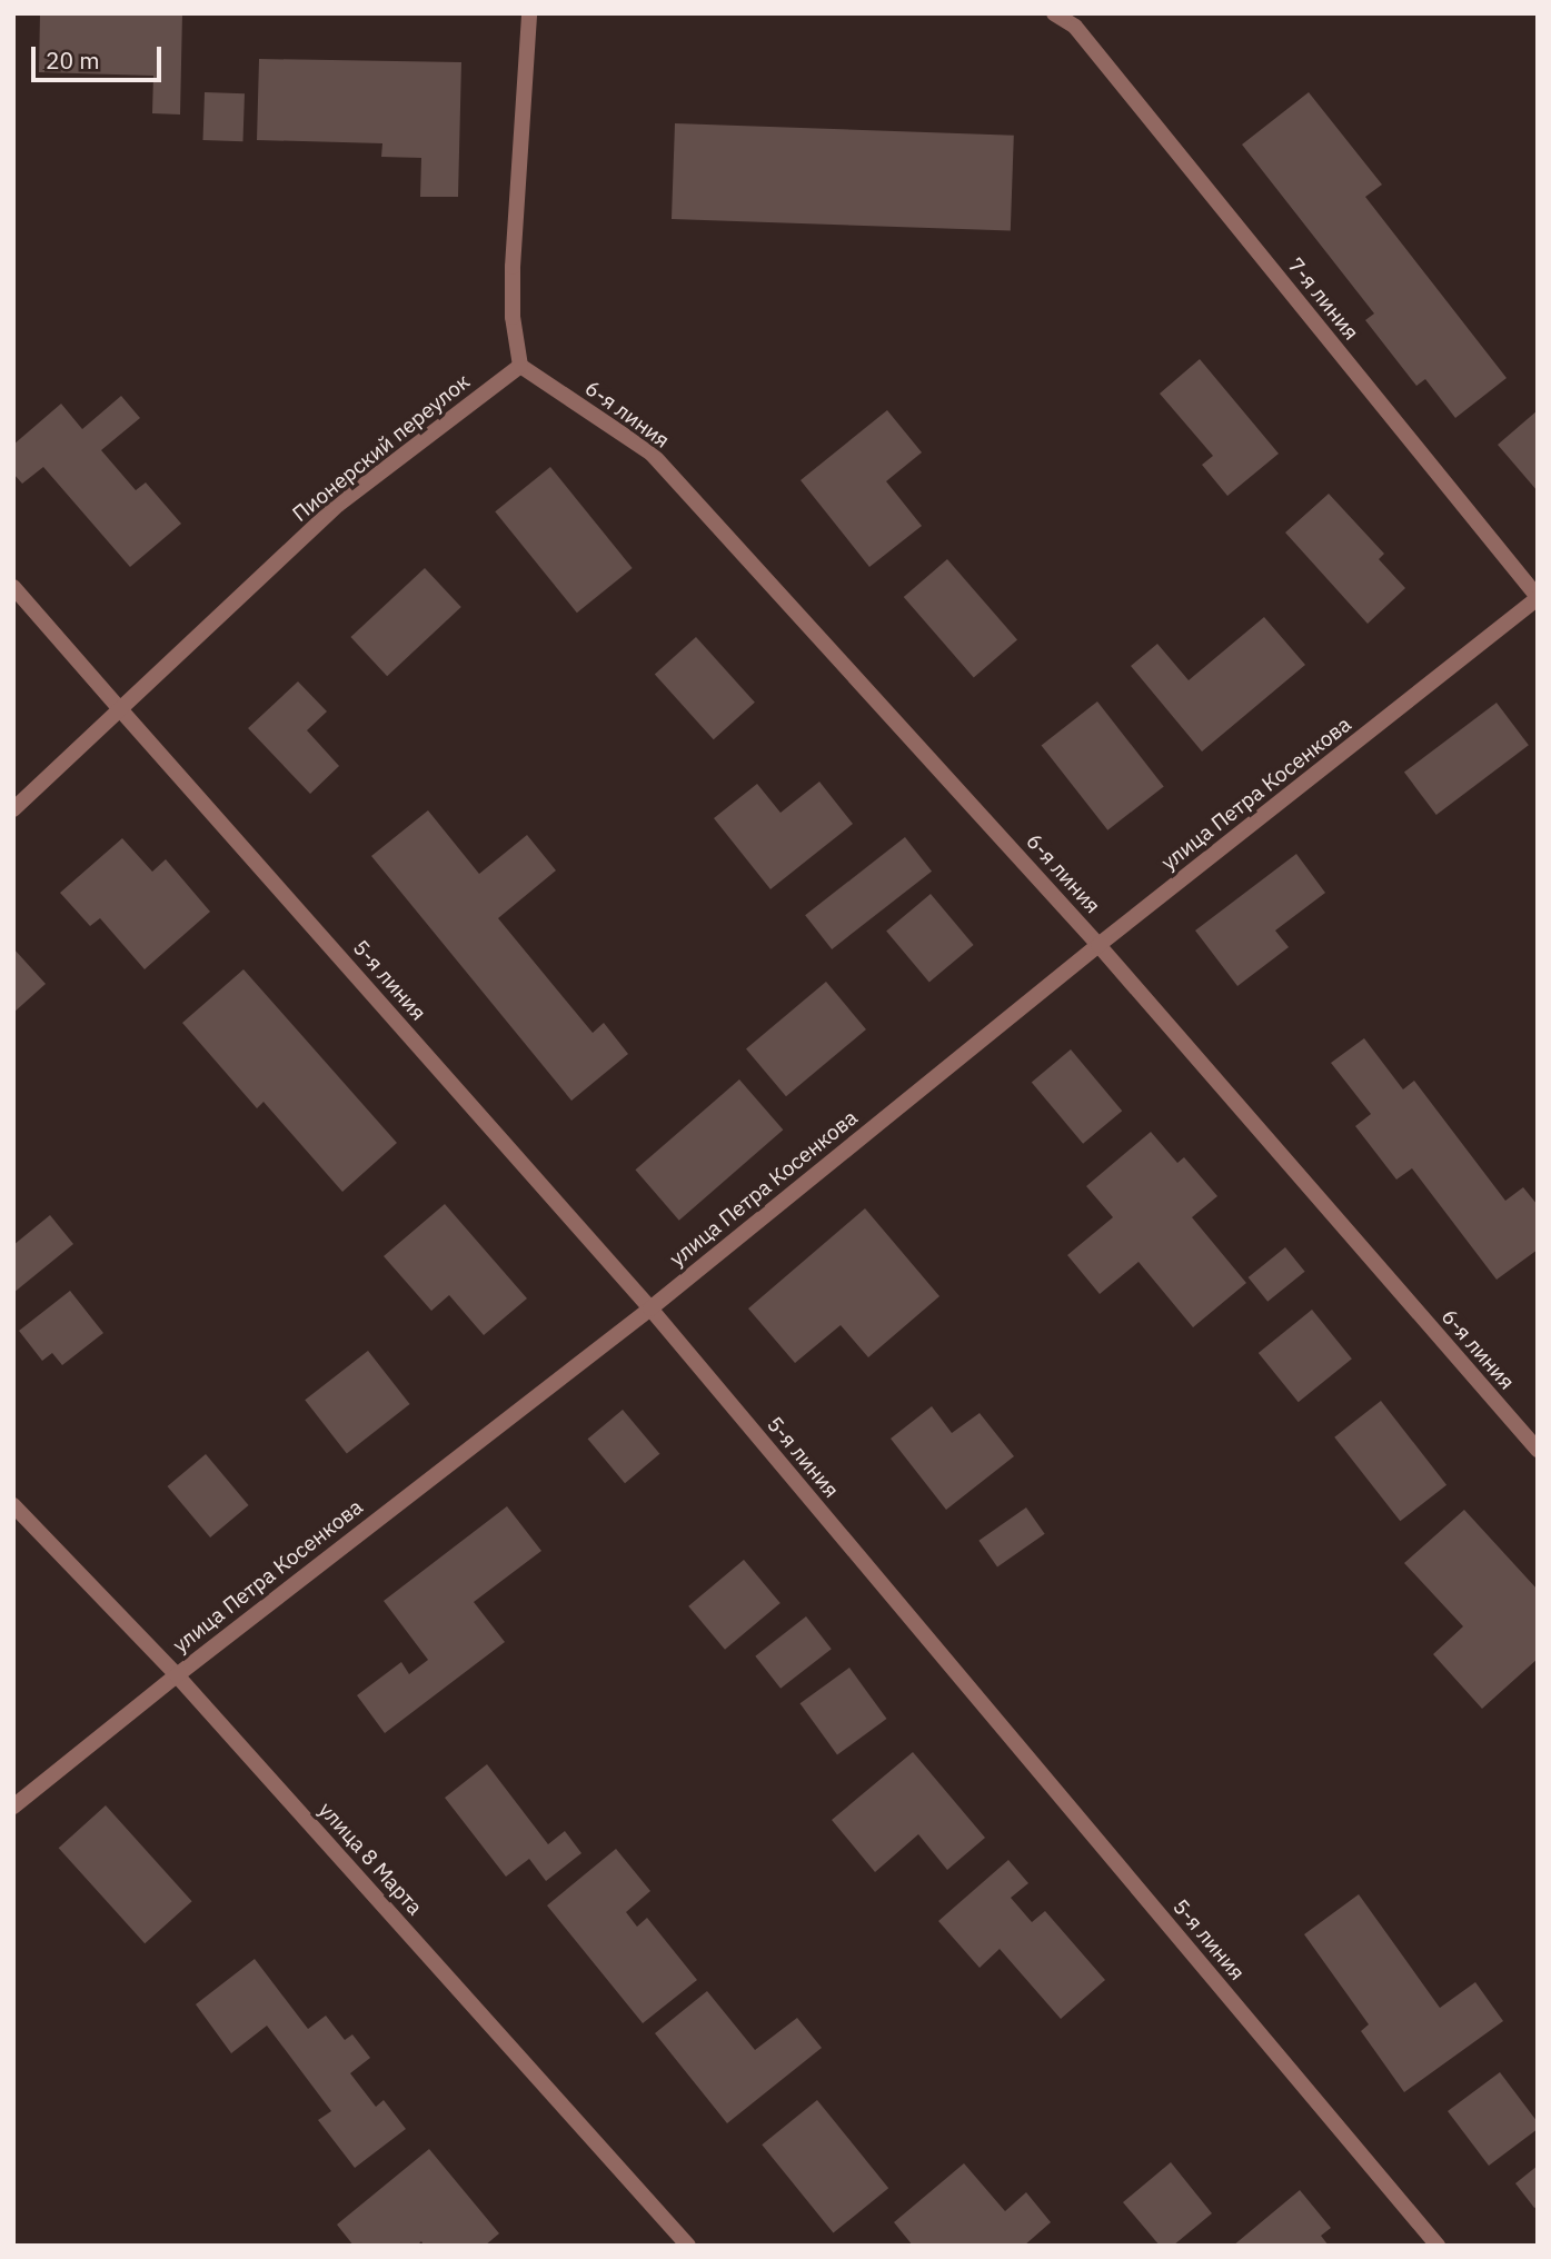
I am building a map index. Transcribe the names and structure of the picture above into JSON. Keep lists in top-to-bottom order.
{
  "streets": {
    "street": [
      "7-я линия",
      "6-я линия",
      "Пионерский переулок",
      "улица Петра Косенкова",
      "5-я линия",
      "улица 8 Марта"
    ]
  },
  "crossings": [
    ["7-я линия", "улица Петра Косенкова"],
    ["6-я линия", "Пионерский переулок"],
    ["6-я линия", "улица Петра Косенкова"],
    ["Пионерский переулок", "5-я линия"],
    ["улица Петра Косенкова", "5-я линия"],
    ["улица Петра Косенкова", "улица 8 Марта"]
  ],
  "scale_bar": "20 m"
}
